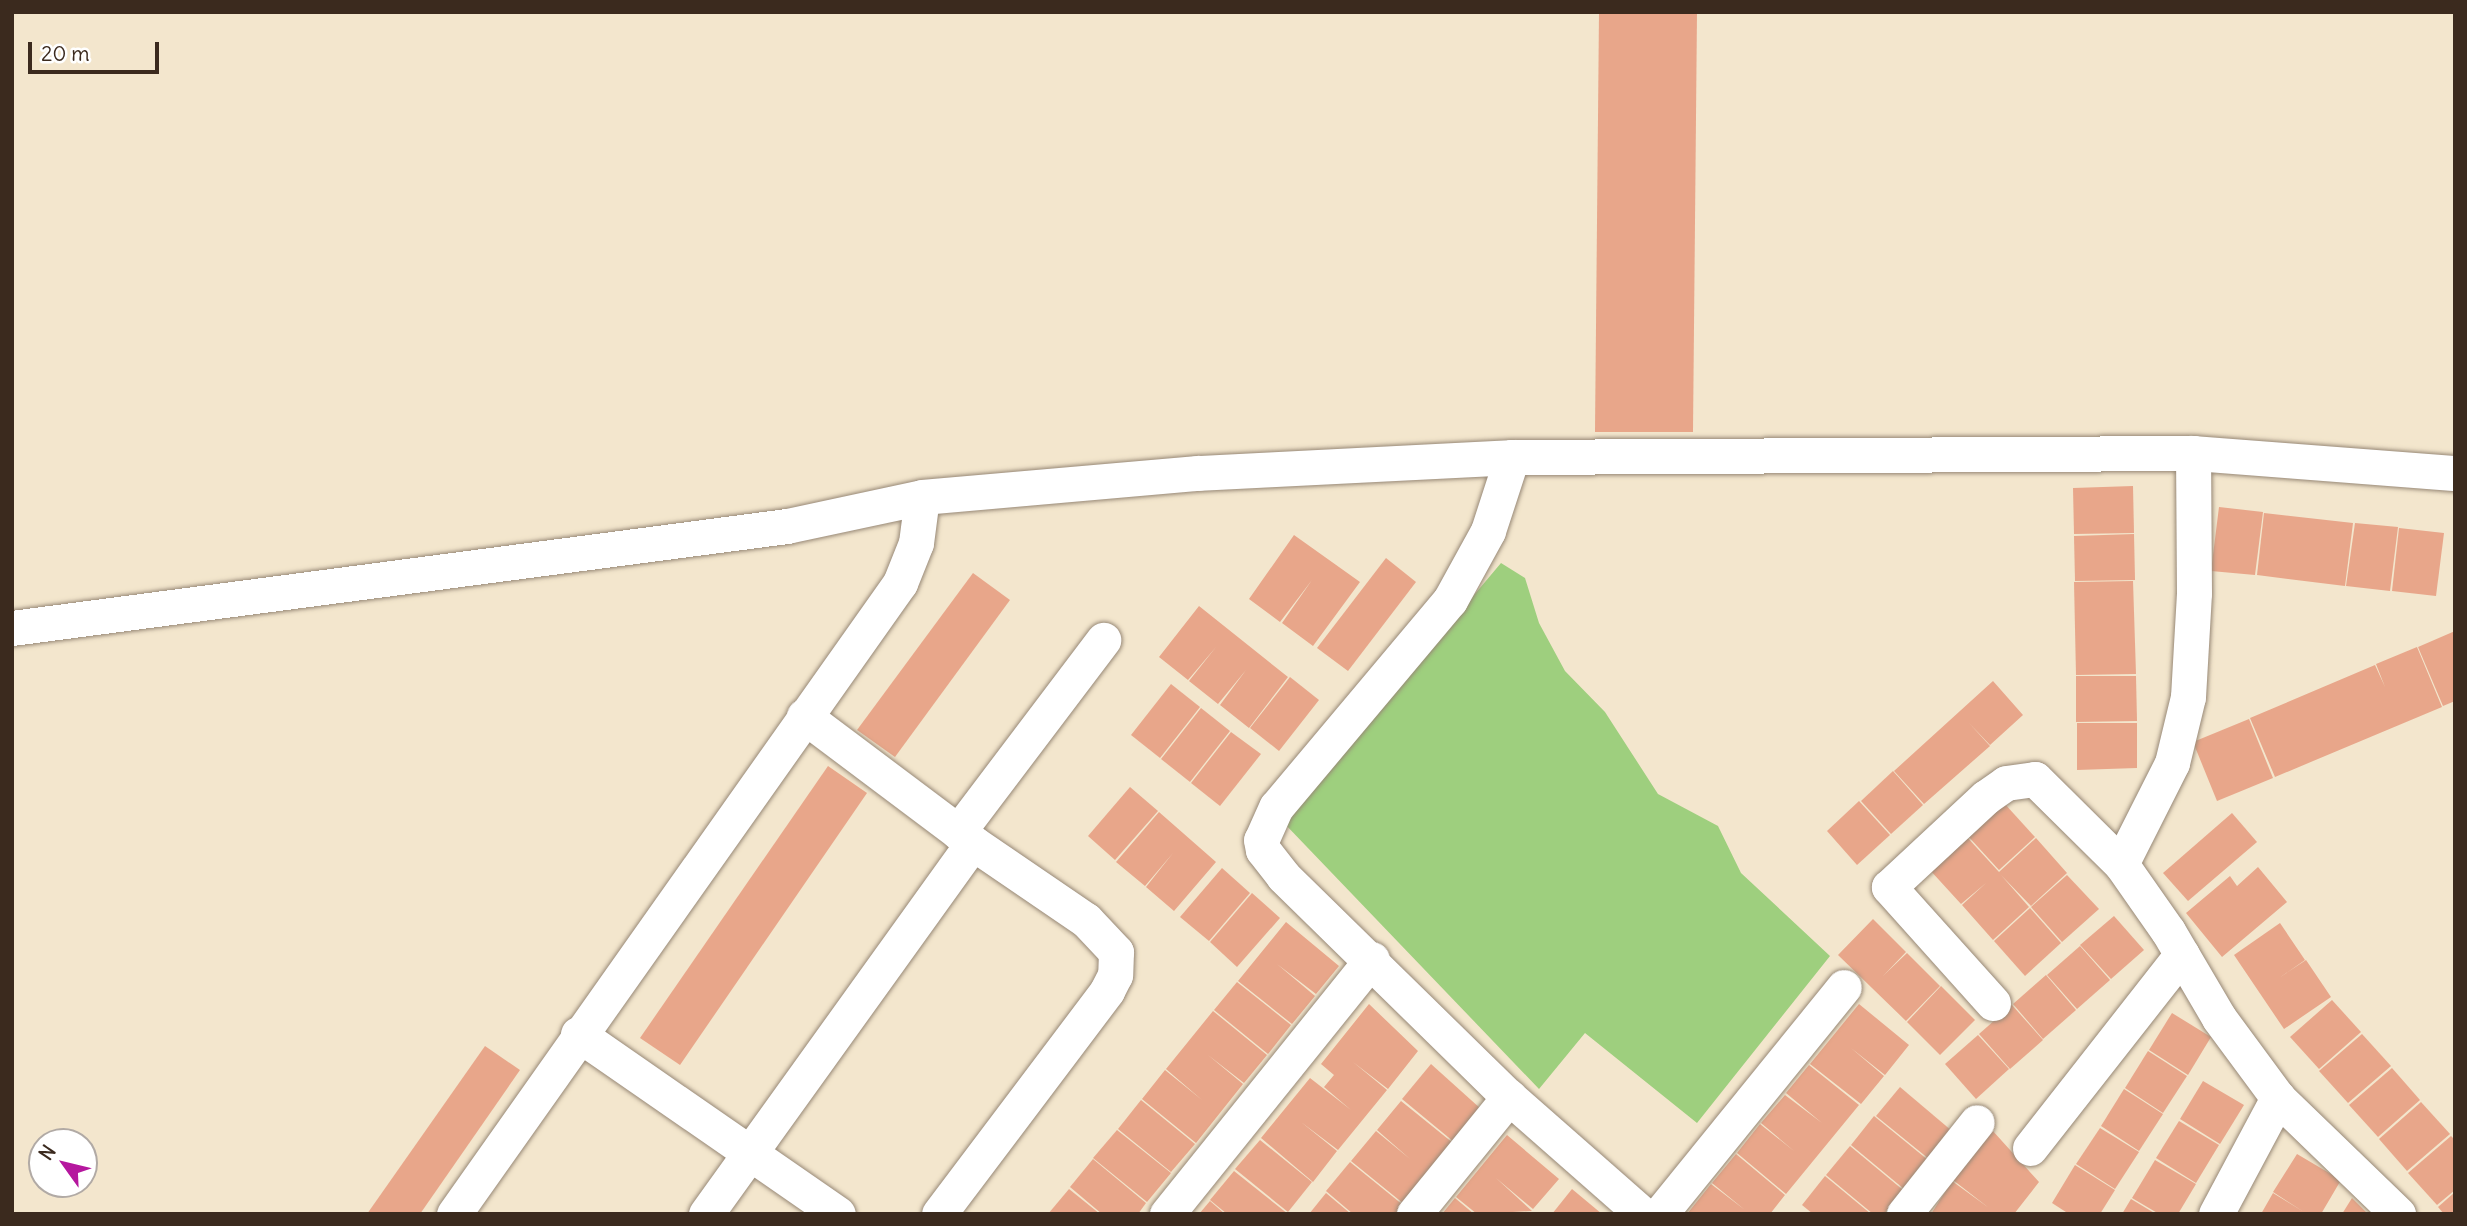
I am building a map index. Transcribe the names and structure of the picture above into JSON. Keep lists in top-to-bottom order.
{
  "scale_bar": "20 m",
  "north": "top left"
}
